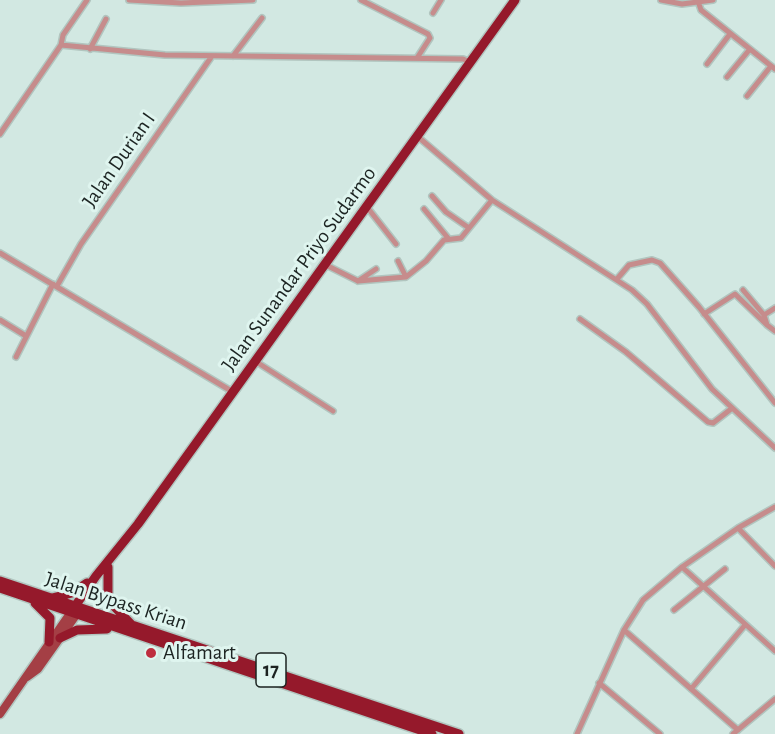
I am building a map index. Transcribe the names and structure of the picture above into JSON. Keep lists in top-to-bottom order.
{
  "streets": {
    "highway": ["Jalan Sunandar Priyo Sudarmo", "Jalan Bypass Krian", "17"],
    "street": ["Jalan Durian I"]
  },
  "crossings": [
    ["Jalan Sunandar Priyo Sudarmo", "Jalan Bypass Krian"]
  ],
  "places": ["Alfamart"]
}
